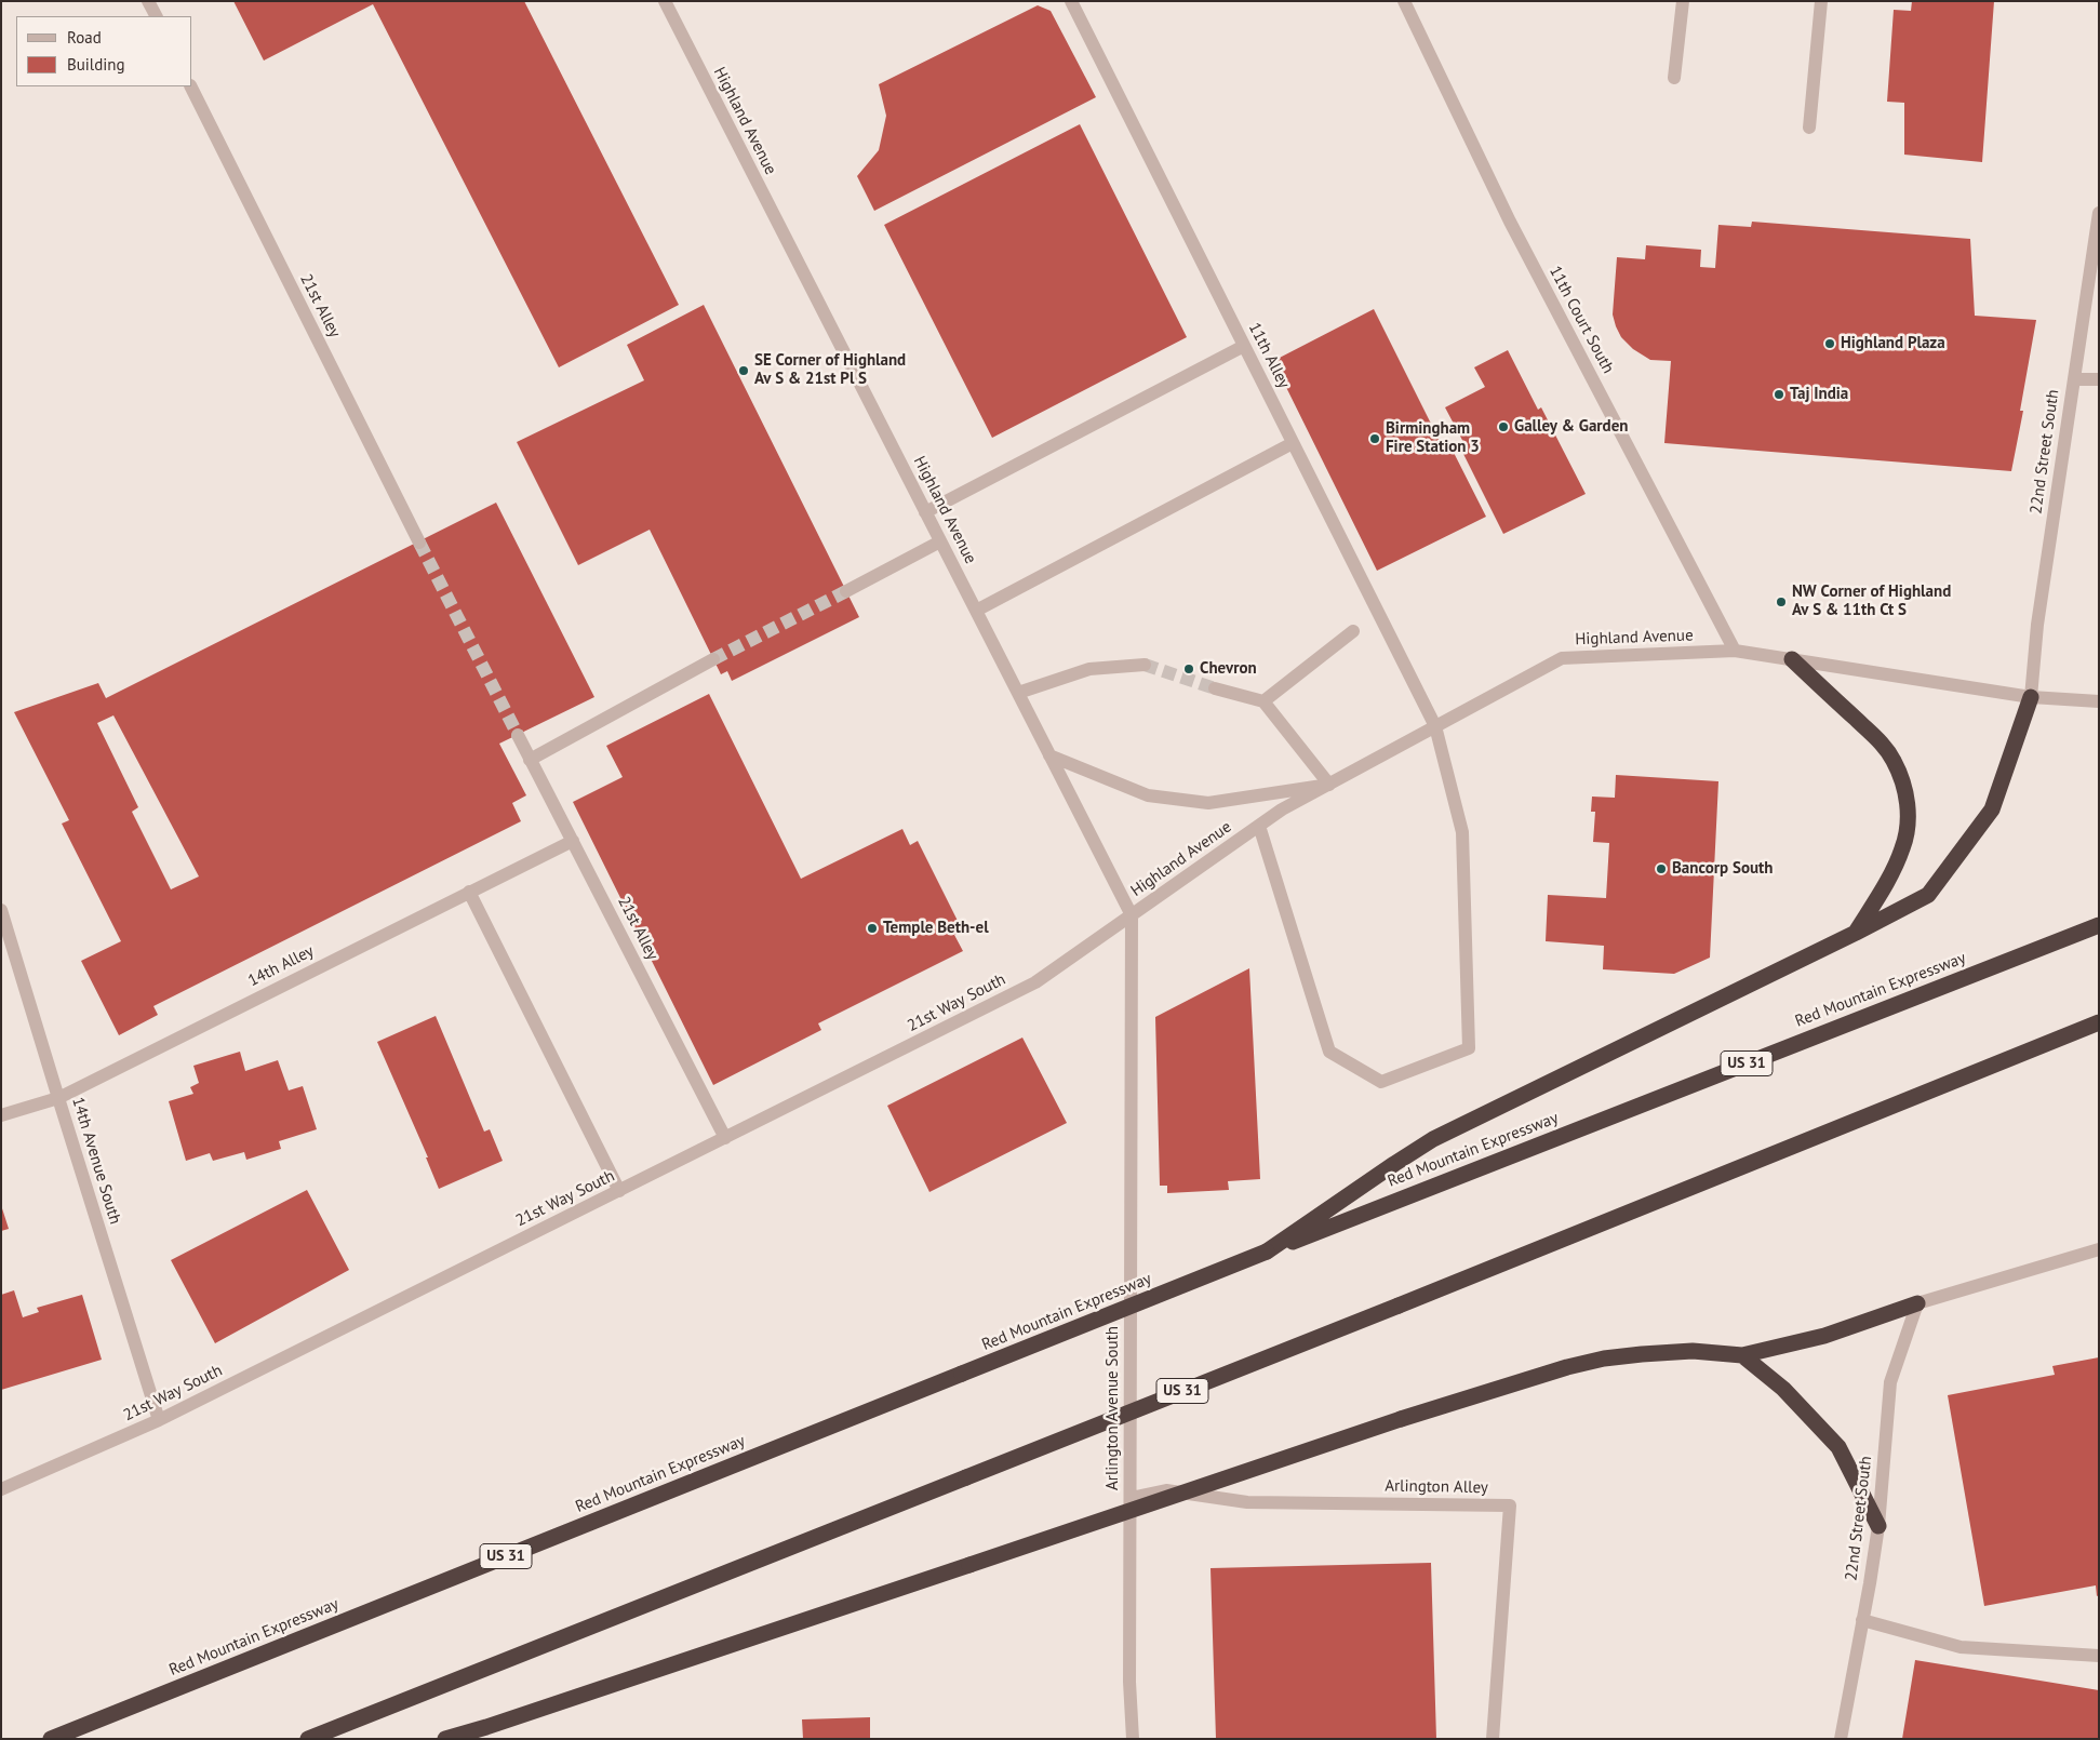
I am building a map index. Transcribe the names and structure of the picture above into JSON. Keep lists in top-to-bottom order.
{
  "streets": {
    "highway": ["Red Mountain Expressway", "US 31"],
    "street": [
      "Highland Avenue",
      "21st Alley",
      "11th Court South",
      "11th Alley",
      "22nd Street South",
      "14th Alley",
      "21st Way South",
      "14th Avenue South",
      "Arlington Avenue South",
      "Arlington Alley"
    ]
  },
  "crossings": [
    ["Highland Avenue", "11th Court South"],
    ["Highland Avenue", "11th Alley"],
    ["Highland Avenue", "22nd Street South"],
    ["Highland Avenue", "21st Way South"],
    ["Highland Avenue", "Arlington Avenue South"],
    ["21st Alley", "14th Alley"],
    ["21st Alley", "21st Way South"],
    ["14th Alley", "14th Avenue South"],
    ["21st Way South", "14th Avenue South"],
    ["21st Way South", "Arlington Avenue South"],
    ["Arlington Avenue South", "Arlington Alley"]
  ],
  "places": [
    "Highland Plaza",
    "SE Corner of Highland Av S & 21st Pl S",
    "Taj India",
    "Galley & Garden",
    "Birmingham Fire Station 3",
    "NW Corner of Highland Av S & 11th Ct S",
    "Chevron",
    "Bancorp South",
    "Temple Beth-el"
  ],
  "legend": ["Road", "Building"]
}
